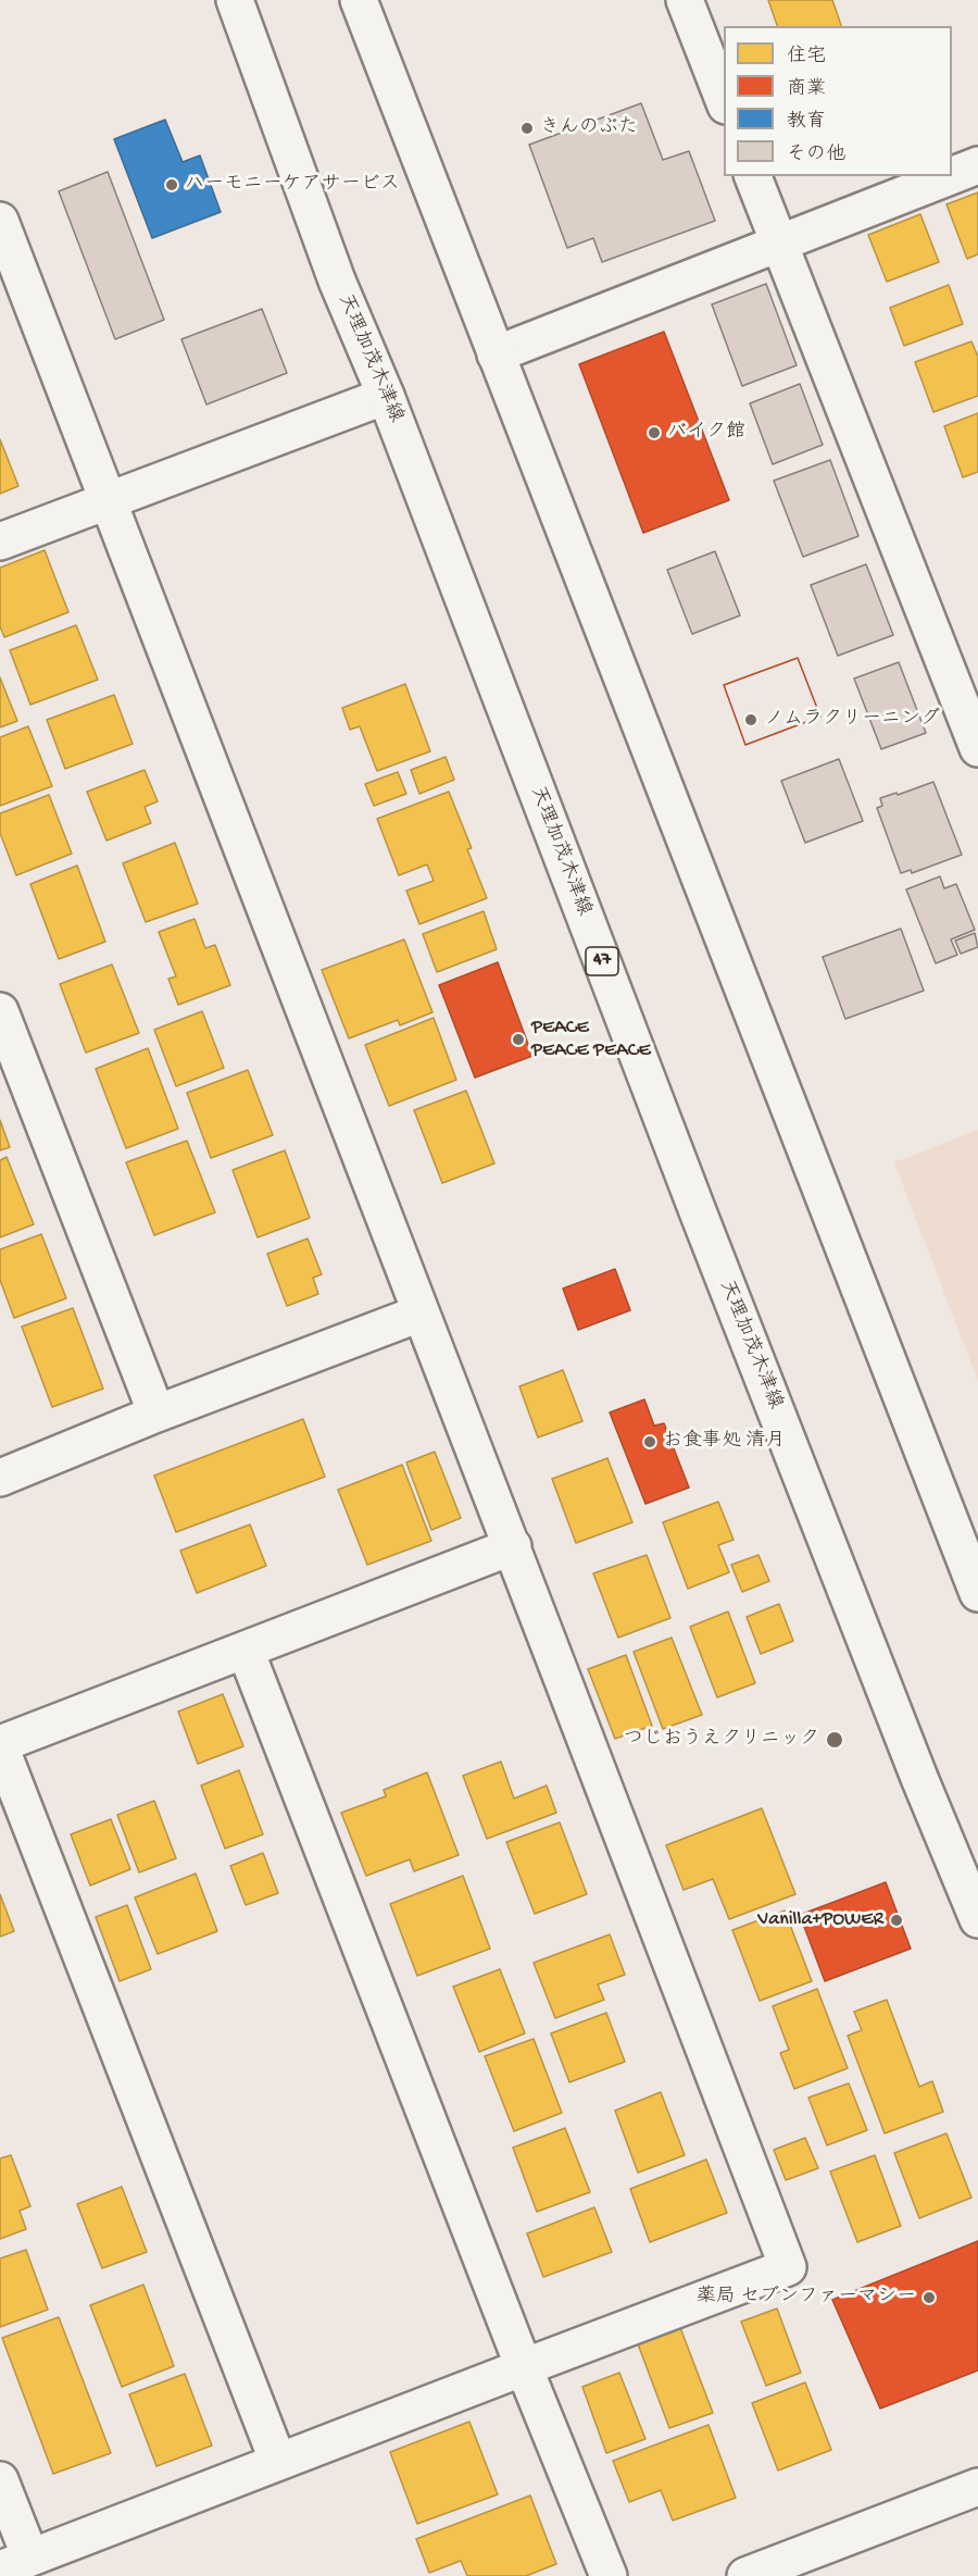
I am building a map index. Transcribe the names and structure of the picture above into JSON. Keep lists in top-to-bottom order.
{
  "streets": {
    "street": ["天理加茂木津線", "47"]
  },
  "places": [
    "きんのぶた",
    "ハーモニーケアサービス",
    "バイク館",
    "ノムラクリーニング",
    "PEACE PEACE PEACE",
    "お食事処 清月",
    "つじおうえクリニック",
    "Vanilla+POWER",
    "薬局 セブンファーマシー"
  ],
  "legend": [
    "住宅",
    "商業",
    "教育",
    "その他"
  ]
}
